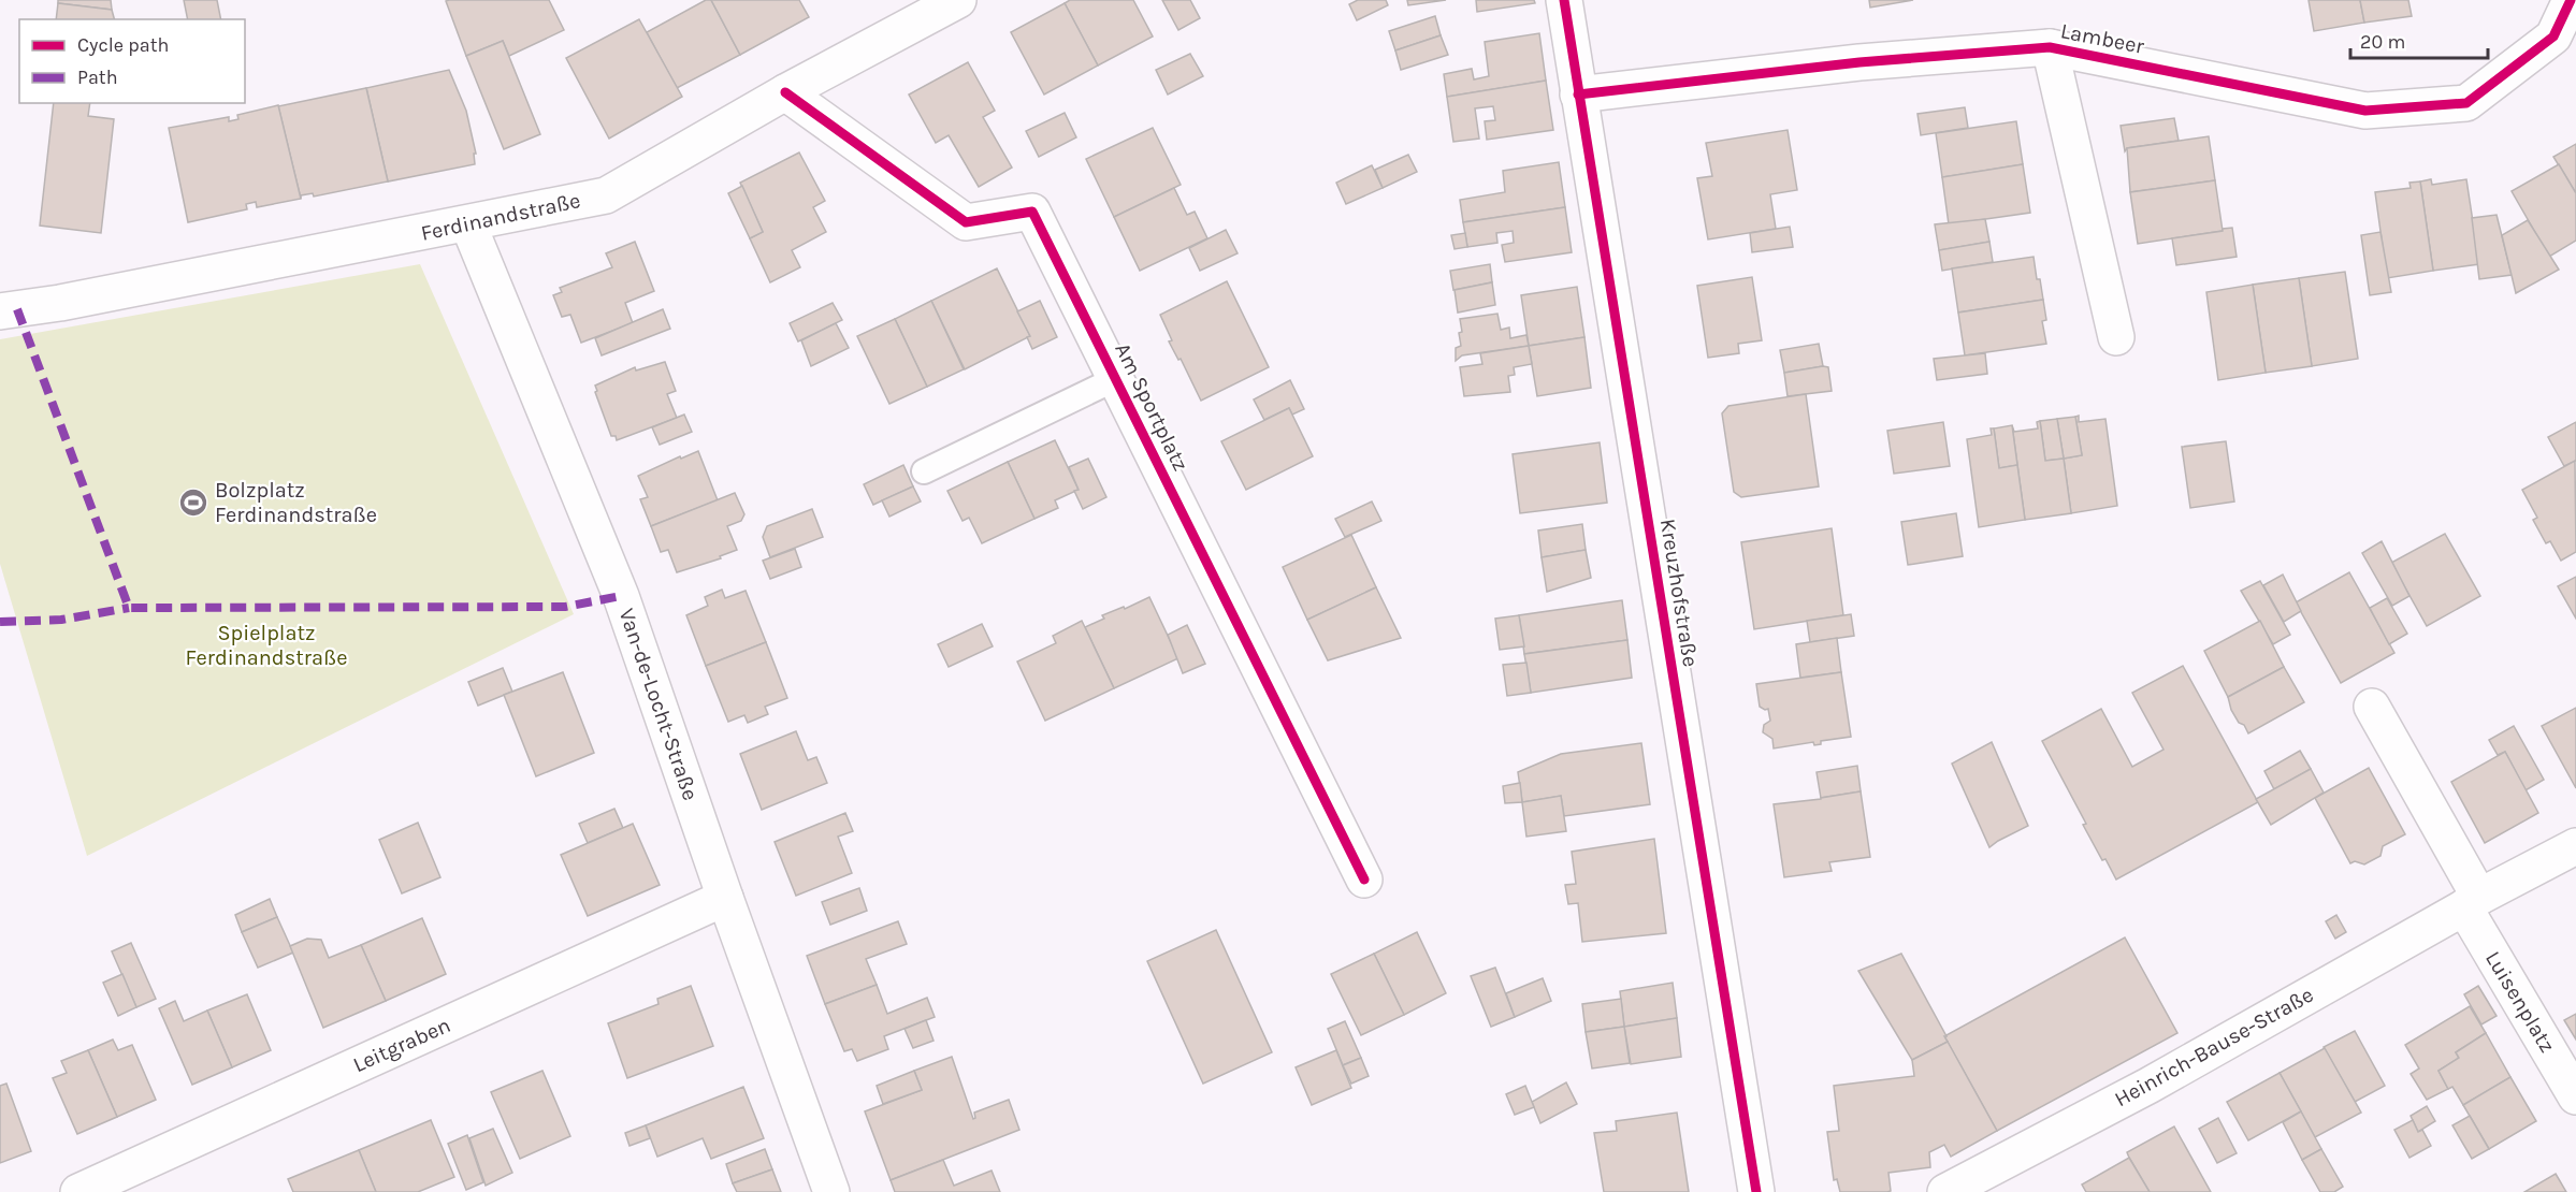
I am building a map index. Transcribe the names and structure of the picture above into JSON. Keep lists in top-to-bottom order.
{
  "streets": {
    "street": [
      "Lambeer",
      "Ferdinandstraße",
      "Am Sportplatz",
      "Kreuzhofstraße",
      "Van-de-Locht-Straße",
      "Luisenplatz",
      "Leitgraben",
      "Heinrich-Bause-Straße"
    ]
  },
  "crossings": [
    ["Lambeer", "Kreuzhofstraße"],
    ["Ferdinandstraße", "Am Sportplatz"],
    ["Ferdinandstraße", "Van-de-Locht-Straße"],
    ["Van-de-Locht-Straße", "Leitgraben"],
    ["Luisenplatz", "Heinrich-Bause-Straße"]
  ],
  "parks": ["Spielplatz Ferdinandstraße"],
  "places": {
    "sports": ["Bolzplatz Ferdinandstraße"]
  },
  "legend": ["Cycle path", "Path"],
  "scale_bar": "20 m"
}
